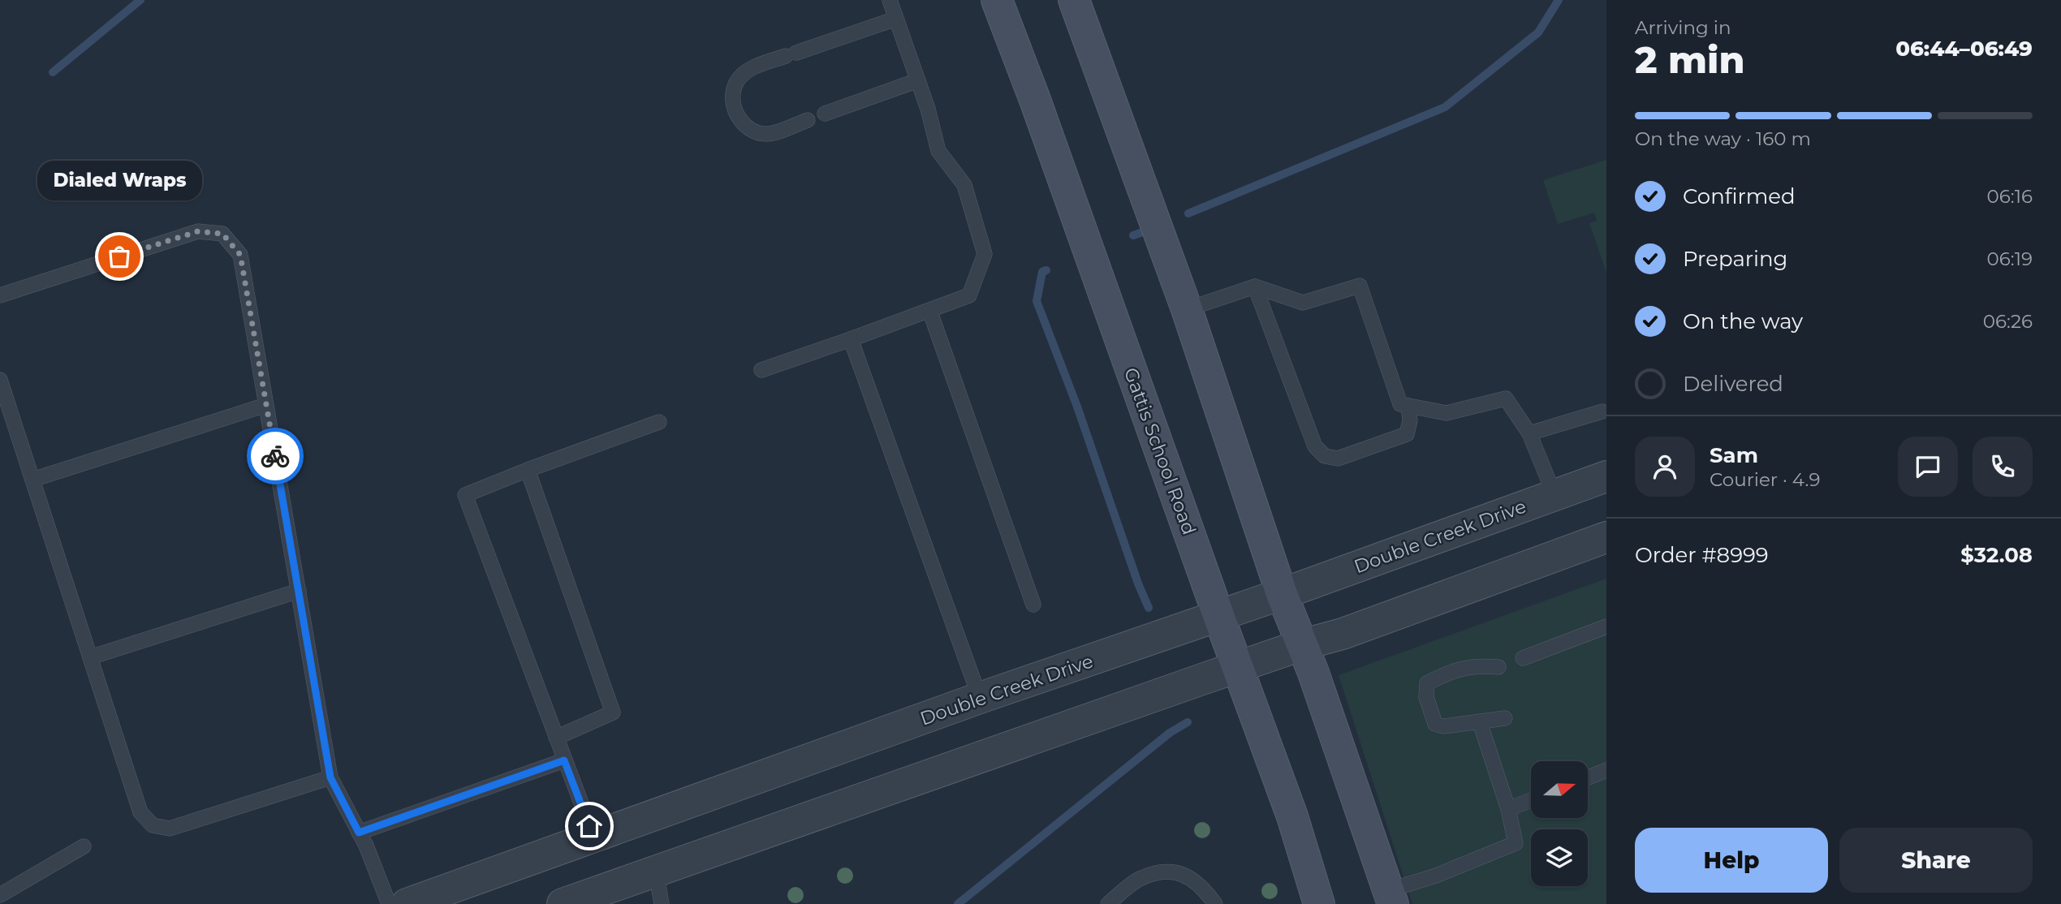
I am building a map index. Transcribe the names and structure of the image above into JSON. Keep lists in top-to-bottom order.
{
  "streets": {
    "main road": ["Gattis School Road"],
    "street": ["Double Creek Drive"]
  },
  "crossings": [
    ["Gattis School Road", "Double Creek Drive"]
  ],
  "places": ["Dialed Wraps"],
  "north": "right",
  "page": {
    "heading": ["2 min", "Arriving in", "06:44–06:49"],
    "panel": [
      "Sam",
      "Courier · 4.9",
      "Order #8999",
      "$32.08"
    ],
    "bar": "On the way · 160 m",
    "bubble": "Dialed Wraps",
    "list": [
      ["Confirmed", "06:16"],
      ["Preparing", "06:19"],
      ["On the way", "06:26"],
      "Delivered"
    ],
    "buttons": ["Help", "Share"]
  }
}
